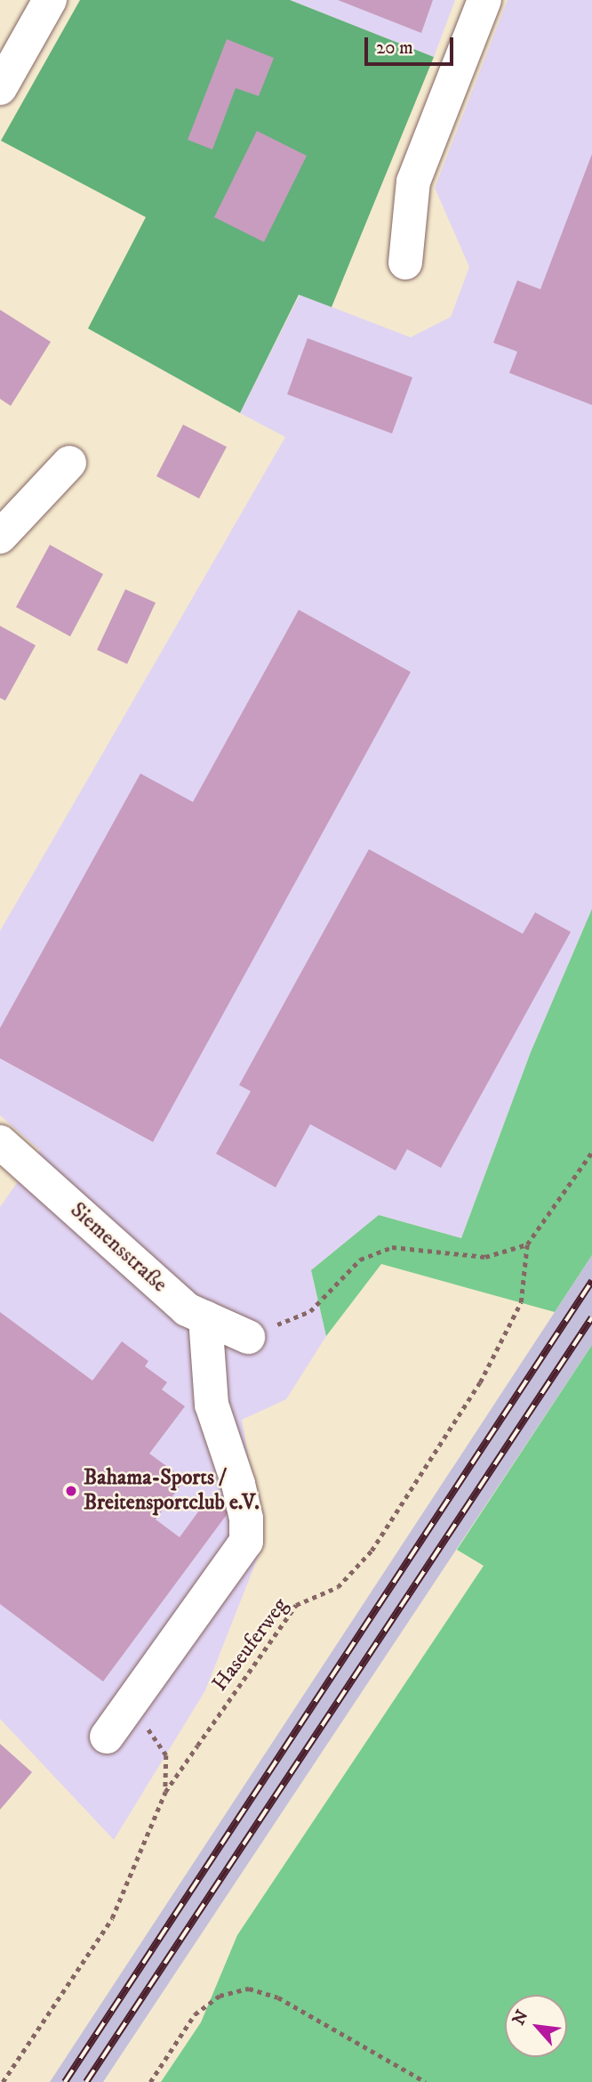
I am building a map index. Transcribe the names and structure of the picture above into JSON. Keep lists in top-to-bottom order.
{
  "streets": {
    "street": ["Siemensstraße"],
    "path": ["Haseuferweg"]
  },
  "places": ["Bahama-Sports / Breitensportclub e.V."],
  "scale_bar": "20 m",
  "north": "top left"
}
